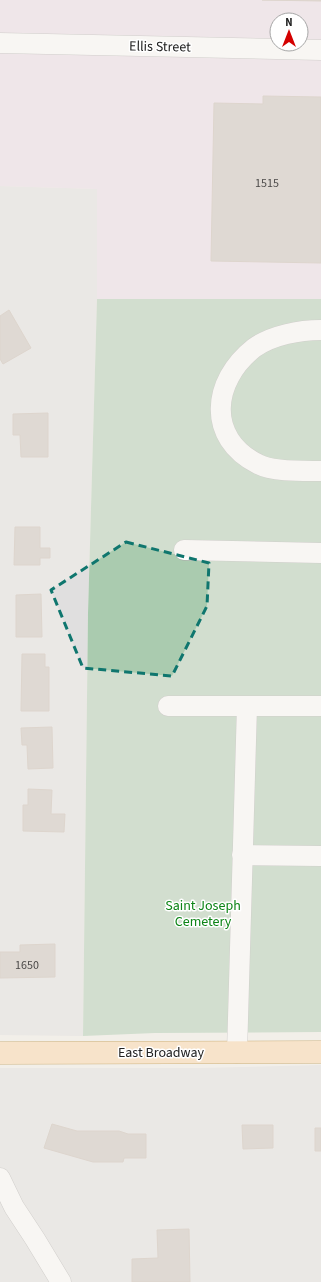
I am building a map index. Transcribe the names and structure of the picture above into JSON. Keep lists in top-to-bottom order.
{
  "streets": {
    "main road": ["East Broadway"],
    "street": ["Ellis Street"]
  },
  "parks": ["Saint Joseph Cemetery"],
  "house_numbers": ["1515", "1650"],
  "north": "top"
}
